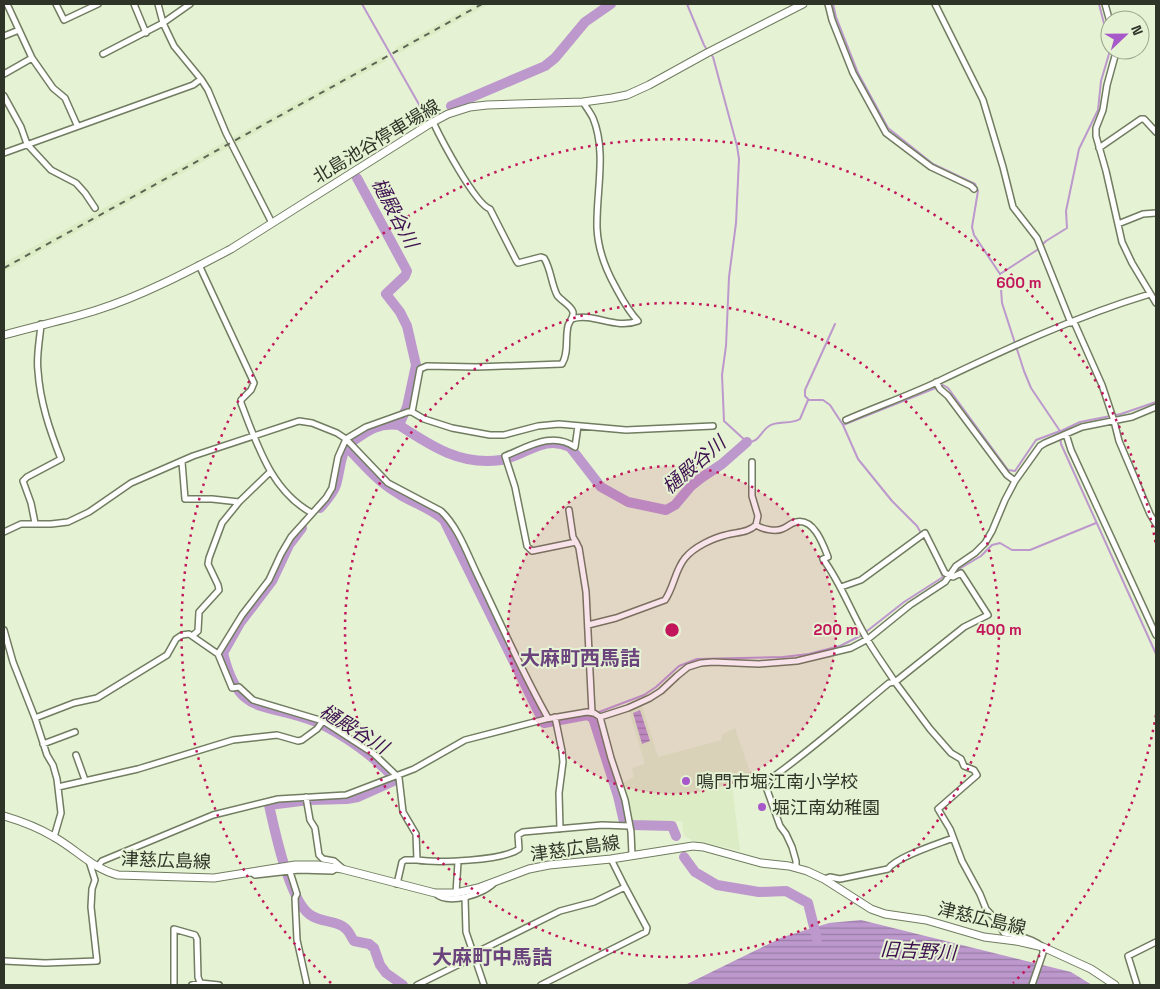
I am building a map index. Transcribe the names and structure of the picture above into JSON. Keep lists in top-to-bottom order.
{
  "streets": {
    "main road": ["北島池谷停車場線", "津慈広島線"]
  },
  "districts": ["大麻町西馬詰", "大麻町中馬詰"],
  "water": ["樋殿谷川", "旧吉野川"],
  "places": ["鳴門市堀江南小学校", "堀江南幼稚園"],
  "north": "right",
  "rings": ["600 m", "200 m", "400 m"]
}
